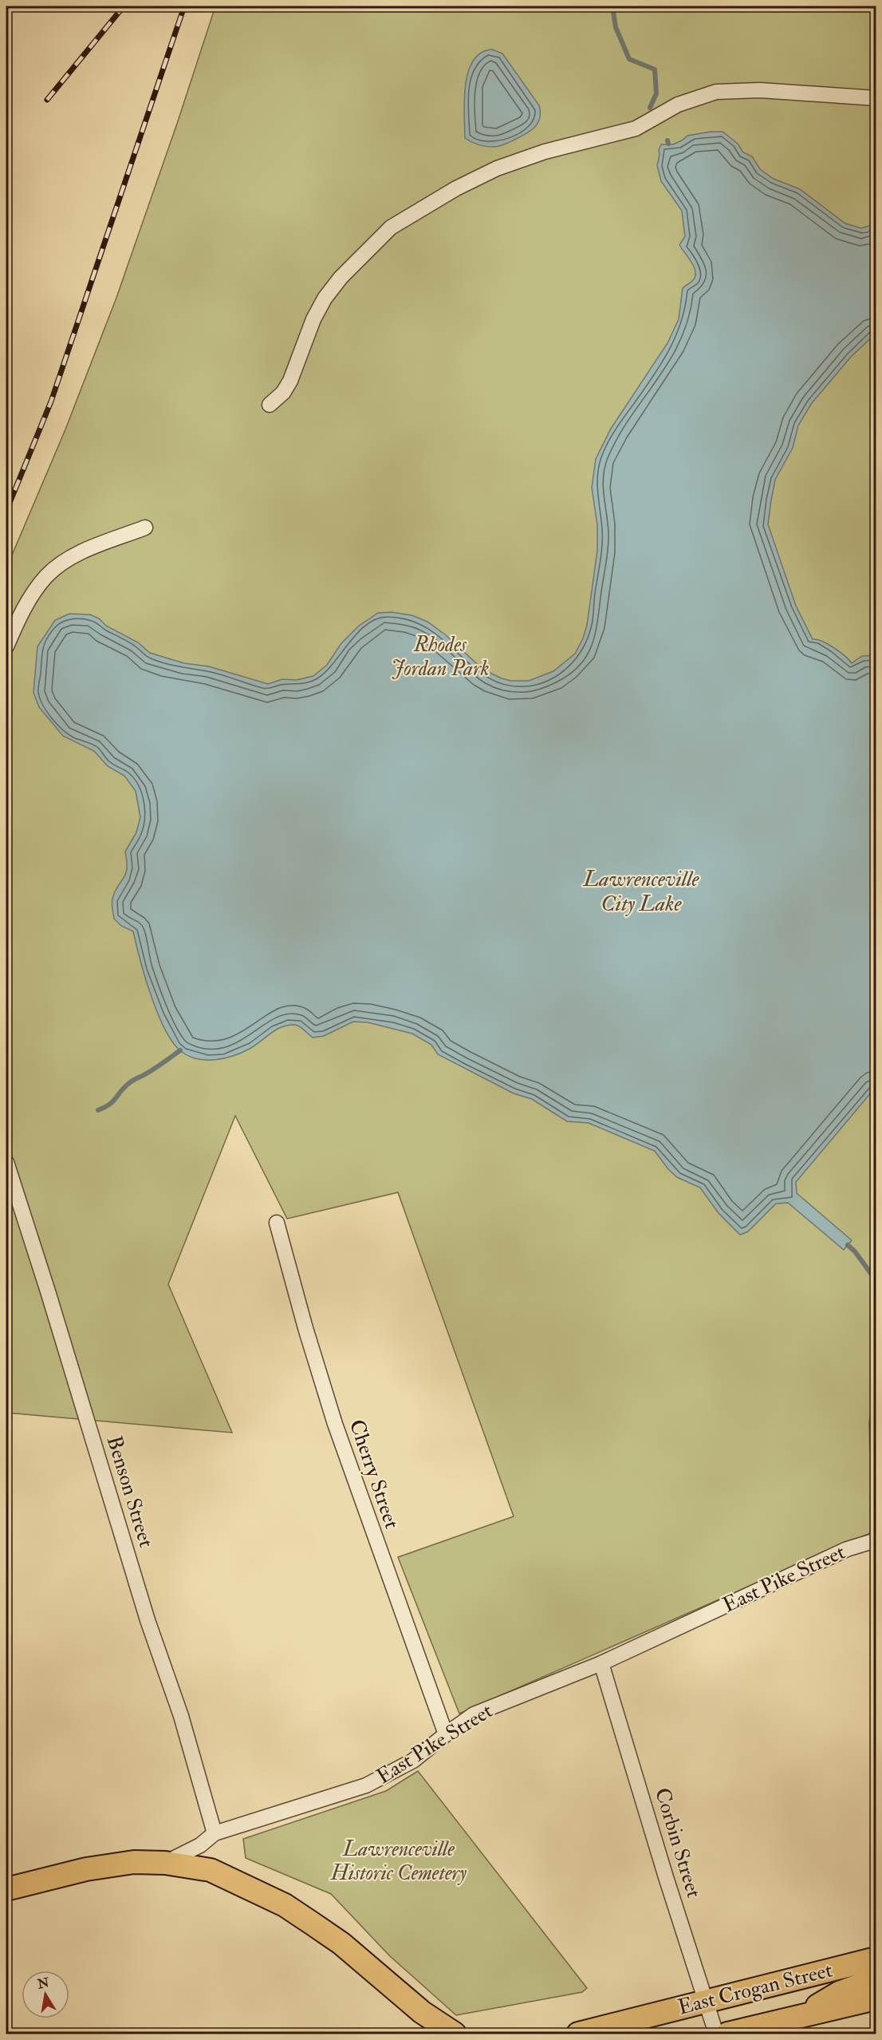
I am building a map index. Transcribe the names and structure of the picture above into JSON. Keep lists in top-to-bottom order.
{
  "streets": {
    "main road": ["East Pike Street", "East Crogan Street"],
    "street": ["Cherry Street", "Benson Street", "Corbin Street"]
  },
  "crossings": [
    ["Cherry Street", "East Pike Street"],
    ["Benson Street", "East Pike Street"],
    ["East Pike Street", "Corbin Street"],
    ["Corbin Street", "East Crogan Street"]
  ],
  "water": ["Lawrenceville City Lake"],
  "parks": ["Rhodes Jordan Park", "Lawrenceville Historic Cemetery"],
  "north": "top"
}
